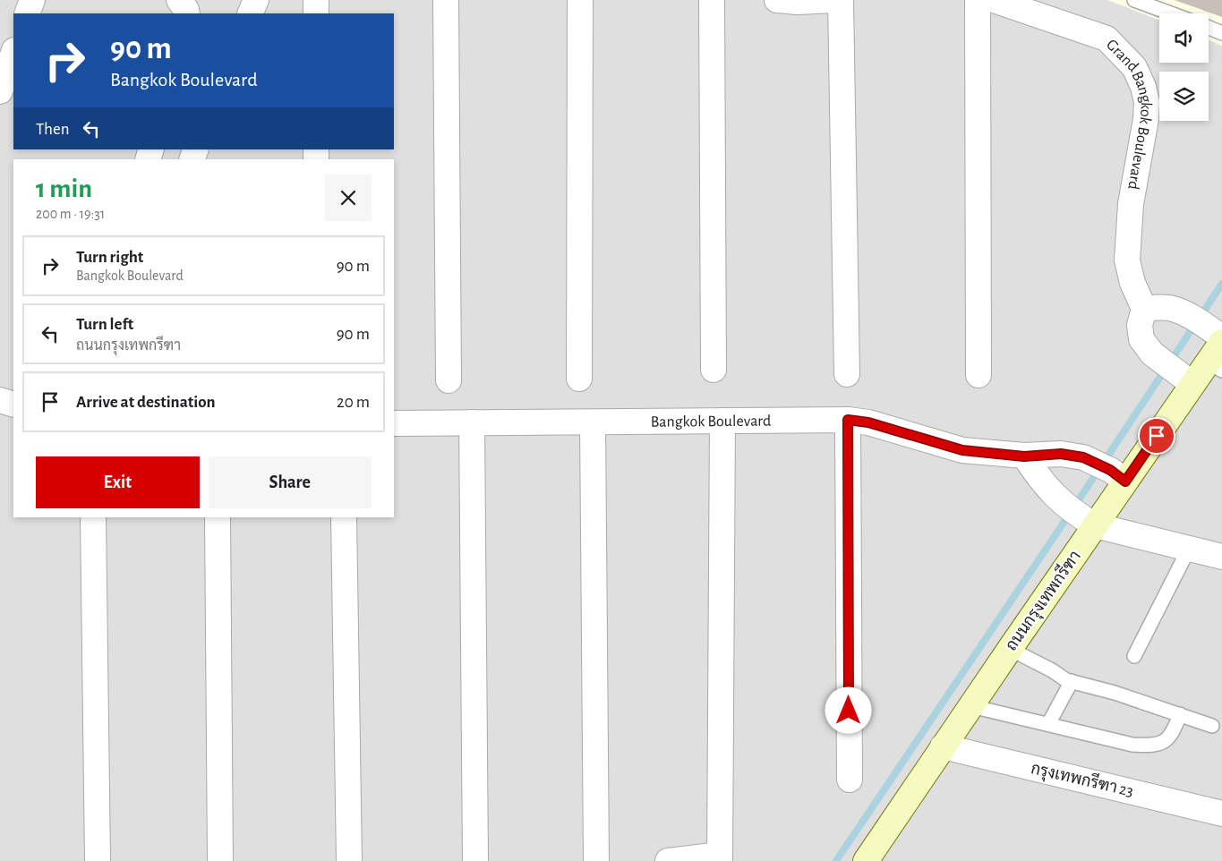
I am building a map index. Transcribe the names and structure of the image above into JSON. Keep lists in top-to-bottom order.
{
  "streets": {
    "main road": ["ถนนกรุงเทพกรีฑา"],
    "street": ["Grand Bangkok Boulevard", "Bangkok Boulevard", "กรุงเทพกรีฑา 23"]
  },
  "crossings": [
    ["Grand Bangkok Boulevard", "ถนนกรุงเทพกรีฑา"],
    ["Bangkok Boulevard", "ถนนกรุงเทพกรีฑา"],
    ["ถนนกรุงเทพกรีฑา", "กรุงเทพกรีฑา 23"]
  ],
  "page": {
    "turn": ["90 m", "Bangkok Boulevard"],
    "then": "Then",
    "heading": ["1 min", "200 m · 19:31"],
    "list": [
      {
        "name": "Turn right",
        "note": "Bangkok Boulevard",
        "value": "90 m"
      },
      {
        "name": "Turn left",
        "note": "ถนนกรุงเทพกรีฑา",
        "value": "90 m"
      },
      {
        "name": "Arrive at destination",
        "value": "20 m"
      }
    ],
    "buttons": ["Exit", "Share"]
  }
}
